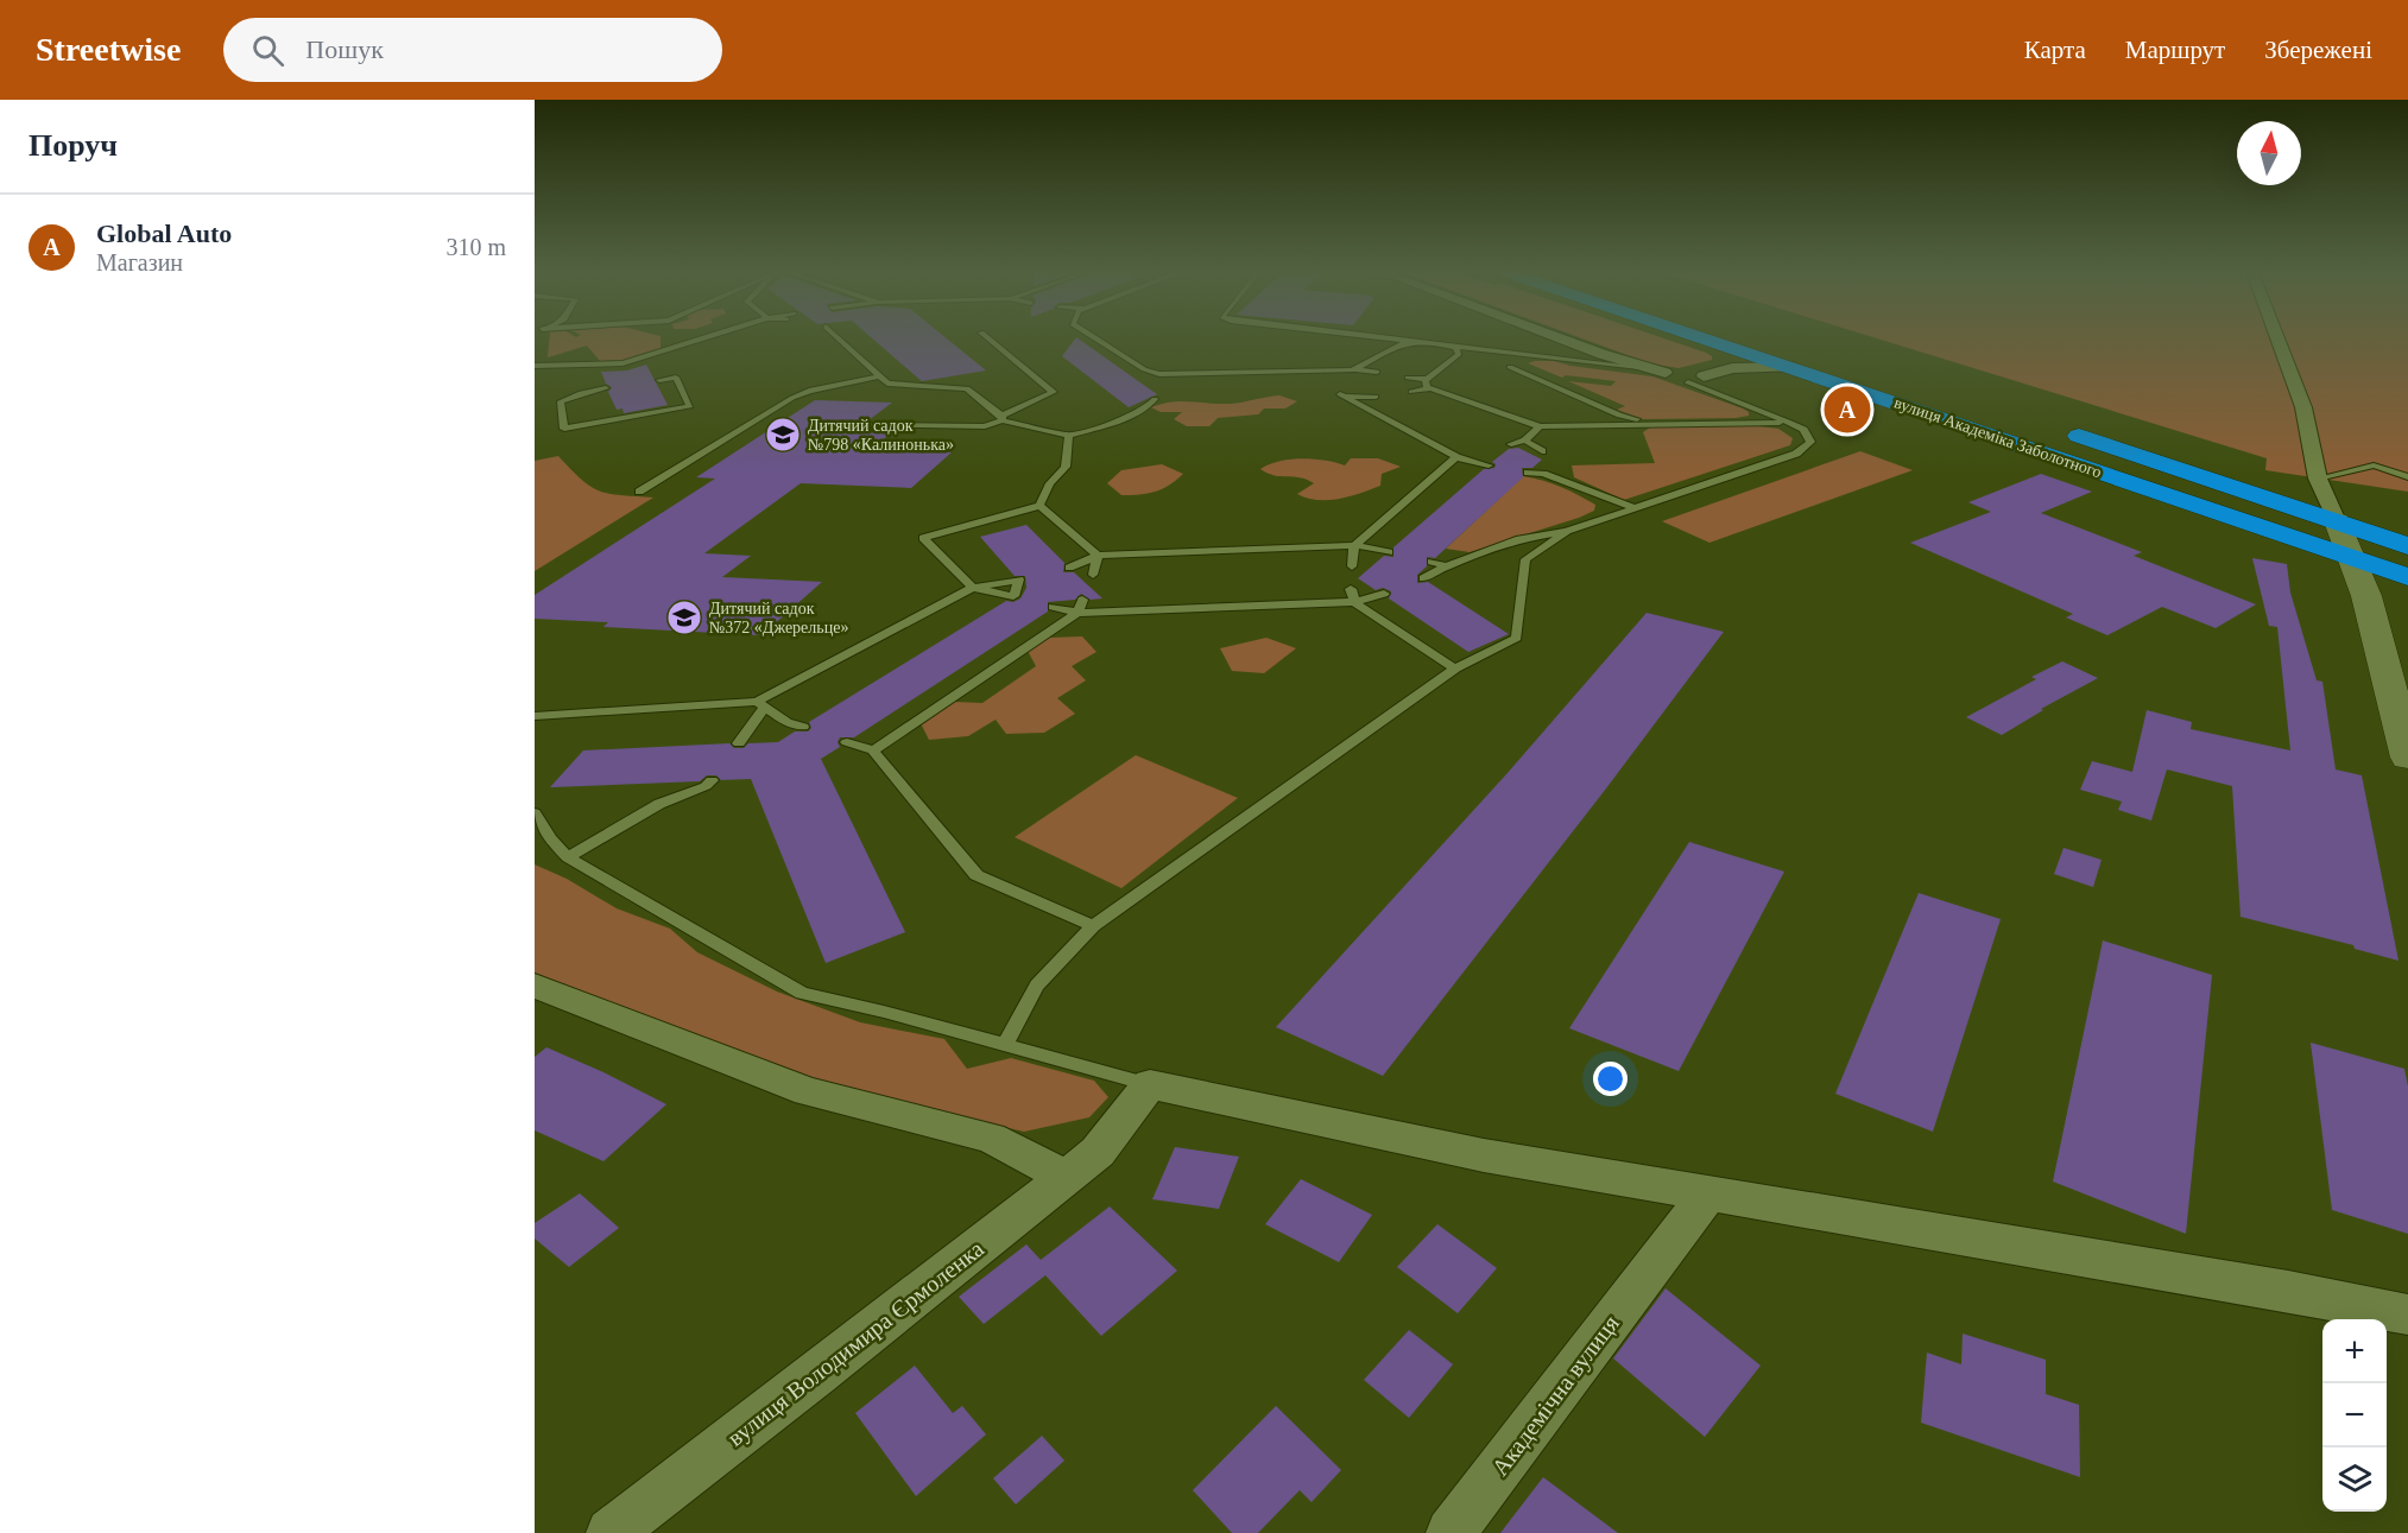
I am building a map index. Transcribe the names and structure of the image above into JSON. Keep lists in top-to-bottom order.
{
  "streets": {
    "highway": ["вулиця Академіка Заболотного"],
    "street": ["вулиця Володимира Єрмоленка", "Академічна вулиця"]
  },
  "places": {
    "school or university": ["Дитячий садок №798 «Калинонька»", "Дитячий садок №372 «Джерельце»"]
  },
  "north": "top",
  "page": {
    "header": "Streetwise",
    "search": "Пошук",
    "nav": ["Карта", "Маршрут", "Збережені"],
    "heading": "Поруч",
    "list": [
      {
        "mark": "A",
        "name": "Global Auto",
        "note": "Магазин",
        "value": "310 m"
      }
    ],
    "pins": "A",
    "map_buttons": ["+", "−"]
  }
}
